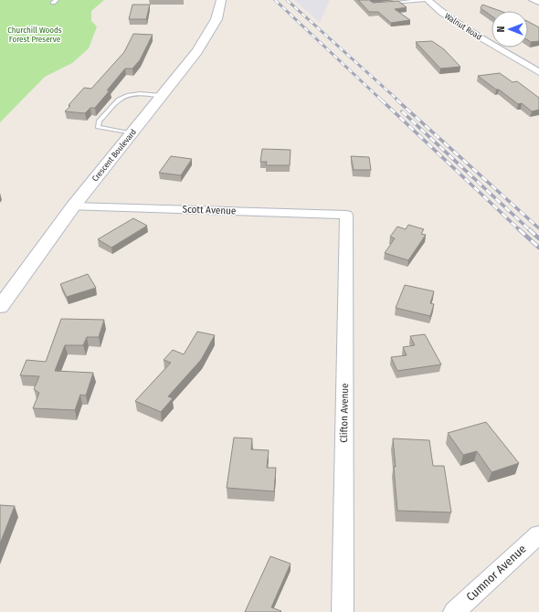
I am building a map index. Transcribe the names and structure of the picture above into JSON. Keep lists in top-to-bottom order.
{
  "streets": {
    "street": [
      "Walnut Road",
      "Crescent Boulevard",
      "Scott Avenue",
      "Clifton Avenue",
      "Cumnor Avenue"
    ]
  },
  "crossings": [
    ["Crescent Boulevard", "Scott Avenue"],
    ["Scott Avenue", "Clifton Avenue"]
  ],
  "parks": ["Churchill Woods Forest Preserve"],
  "north": "left"
}
